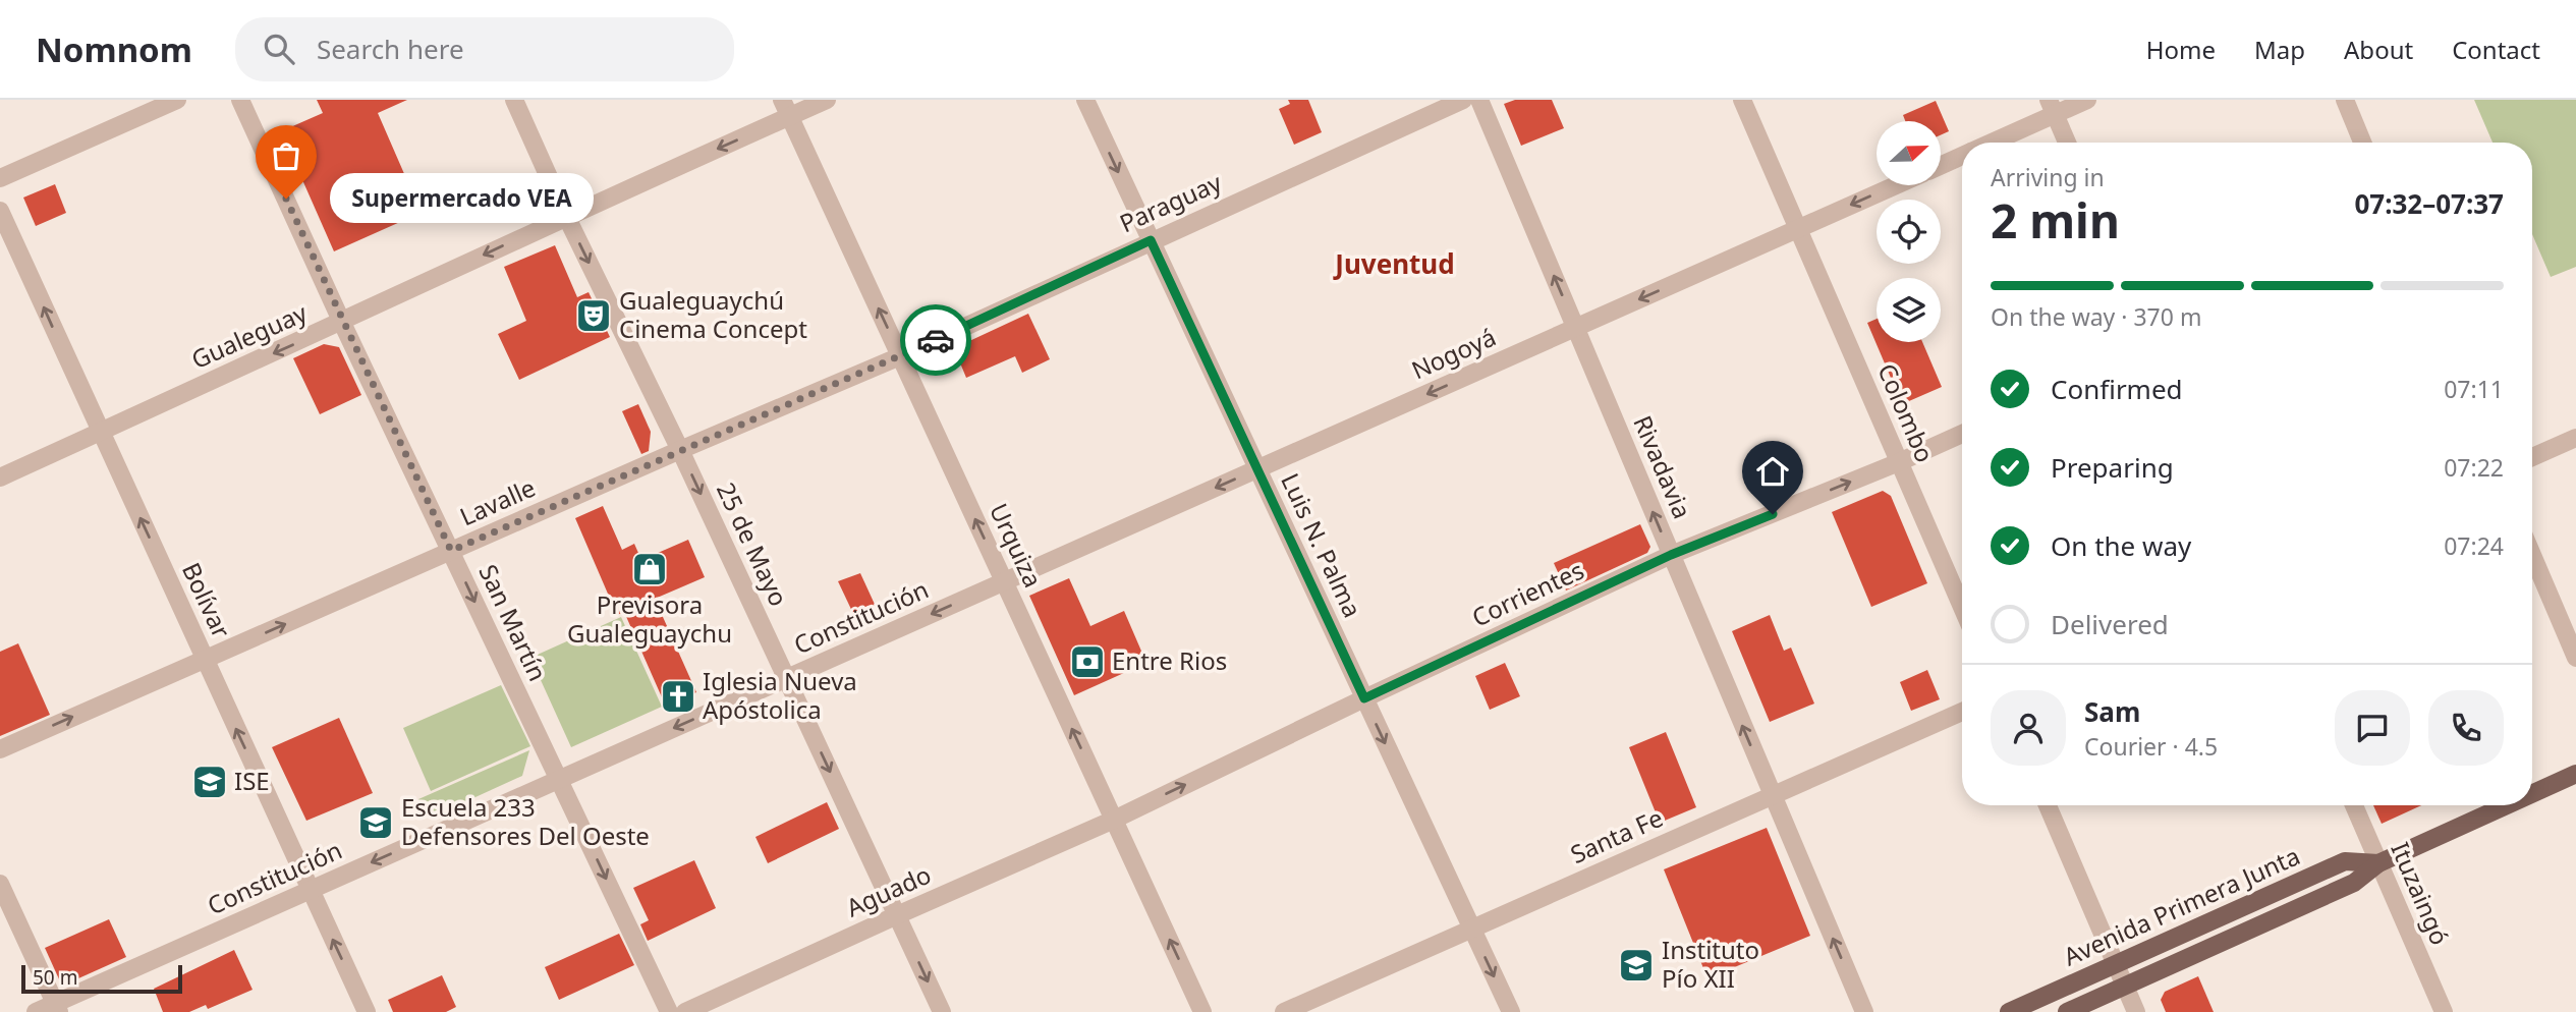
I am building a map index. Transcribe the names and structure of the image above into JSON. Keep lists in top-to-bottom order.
{
  "streets": {
    "main road": ["Avenida Primera Junta"],
    "street": [
      "Paraguay",
      "Gualeguay",
      "Nogoyá",
      "Colombo",
      "Rivadavia",
      "Lavalle",
      "25 de Mayo",
      "Urquiza",
      "Luis N. Palma",
      "Corrientes",
      "Bolívar",
      "Constitución",
      "San Martín",
      "Santa Fe",
      "Aguado",
      "Ituzaingó"
    ]
  },
  "crossings": [
    ["Paraguay", "Lavalle"],
    ["Paraguay", "Urquiza"],
    ["Paraguay", "Luis N. Palma"],
    ["Gualeguay", "25 de Mayo"],
    ["Gualeguay", "Urquiza"],
    ["Gualeguay", "Bolívar"],
    ["Gualeguay", "San Martín"],
    ["Nogoyá", "Colombo"],
    ["Nogoyá", "Rivadavia"],
    ["Nogoyá", "Urquiza"],
    ["Nogoyá", "Luis N. Palma"],
    ["Nogoyá", "Constitución"],
    ["Colombo", "Corrientes"],
    ["Rivadavia", "Corrientes"],
    ["Rivadavia", "Santa Fe"],
    ["Lavalle", "25 de Mayo"],
    ["Lavalle", "Urquiza"],
    ["Lavalle", "Bolívar"],
    ["Lavalle", "San Martín"],
    ["25 de Mayo", "Constitución"],
    ["25 de Mayo", "Aguado"],
    ["Urquiza", "Corrientes"],
    ["Urquiza", "Constitución"],
    ["Urquiza", "Aguado"],
    ["Luis N. Palma", "Corrientes"],
    ["Luis N. Palma", "Santa Fe"],
    ["Corrientes", "Aguado"],
    ["Bolívar", "Constitución"],
    ["Constitución", "San Martín"],
    ["Ituzaingó", "Avenida Primera Junta"]
  ],
  "one_way": [
    "Gualeguay",
    "Nogoyá",
    "Rivadavia",
    "Lavalle",
    "25 de Mayo",
    "Urquiza",
    "Luis N. Palma",
    "Corrientes",
    "Bolívar",
    "Constitución",
    "San Martín"
  ],
  "districts": ["Juventud"],
  "places": {
    "other": ["Supermercado VEA"],
    "theatre": ["Gualeguaychú Cinema Concept"],
    "shop": ["Previsora Gualeguaychu"],
    "bank": ["Entre Rios"],
    "church": ["Iglesia Nueva Apóstolica"],
    "school or university": ["ISE", "Escuela 233 Defensores Del Oeste", "Instituto Pío XII"]
  },
  "scale_bar": "50 m",
  "north": "right",
  "page": {
    "header": "Nomnom",
    "search": "Search here",
    "nav": [
      "Home",
      "Map",
      "About",
      "Contact"
    ],
    "heading": ["2 min", "Arriving in", "07:32–07:37"],
    "panel": ["Sam", "Courier · 4.5"],
    "bubble": "Supermercado VEA",
    "bar": "On the way · 370 m",
    "list": [
      ["Confirmed", "07:11"],
      ["Preparing", "07:22"],
      ["On the way", "07:24"],
      "Delivered"
    ],
    "scale": "50 m"
  }
}
